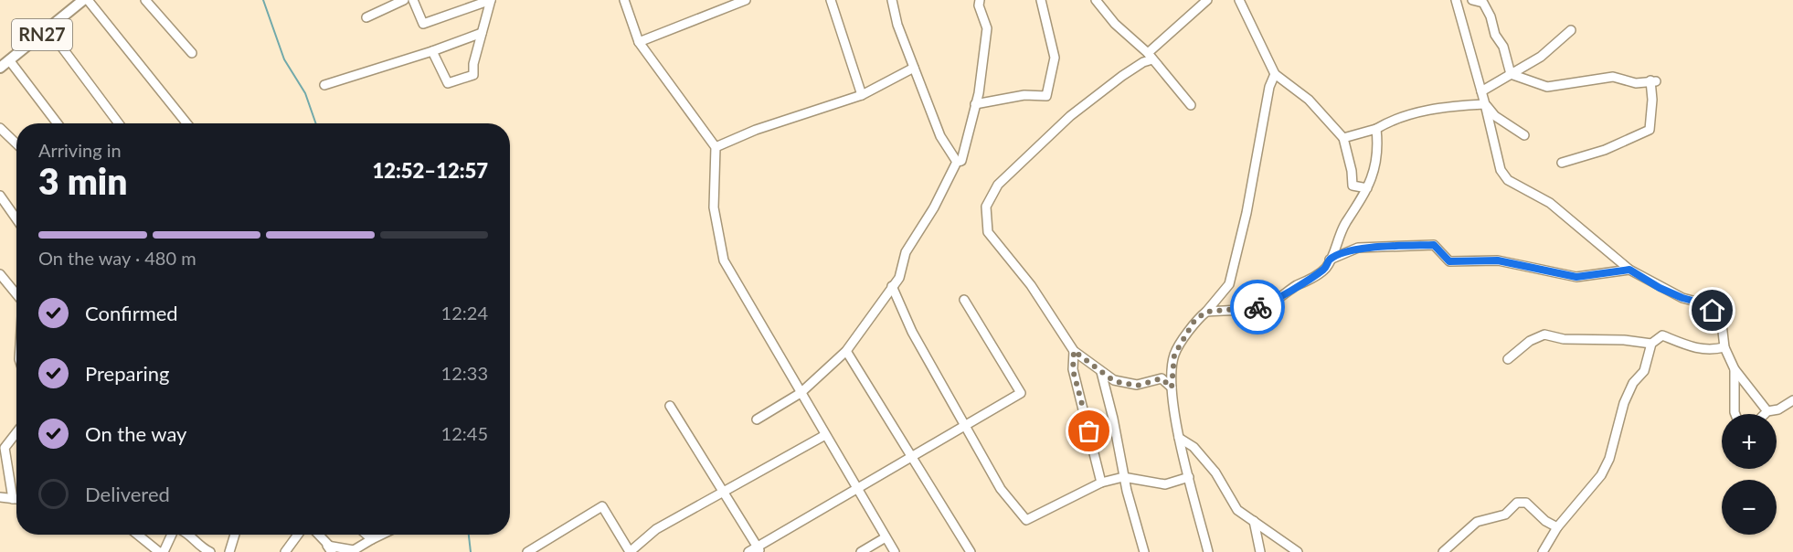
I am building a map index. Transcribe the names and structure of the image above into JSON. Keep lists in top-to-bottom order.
{
  "streets": {
    "main road": ["RN27"]
  },
  "page": {
    "heading": ["3 min", "Arriving in", "12:52–12:57"],
    "bar": "On the way · 480 m",
    "list": [
      ["Confirmed", "12:24"],
      ["Preparing", "12:33"],
      ["On the way", "12:45"],
      "Delivered"
    ],
    "map_buttons": ["+", "−"]
  }
}
